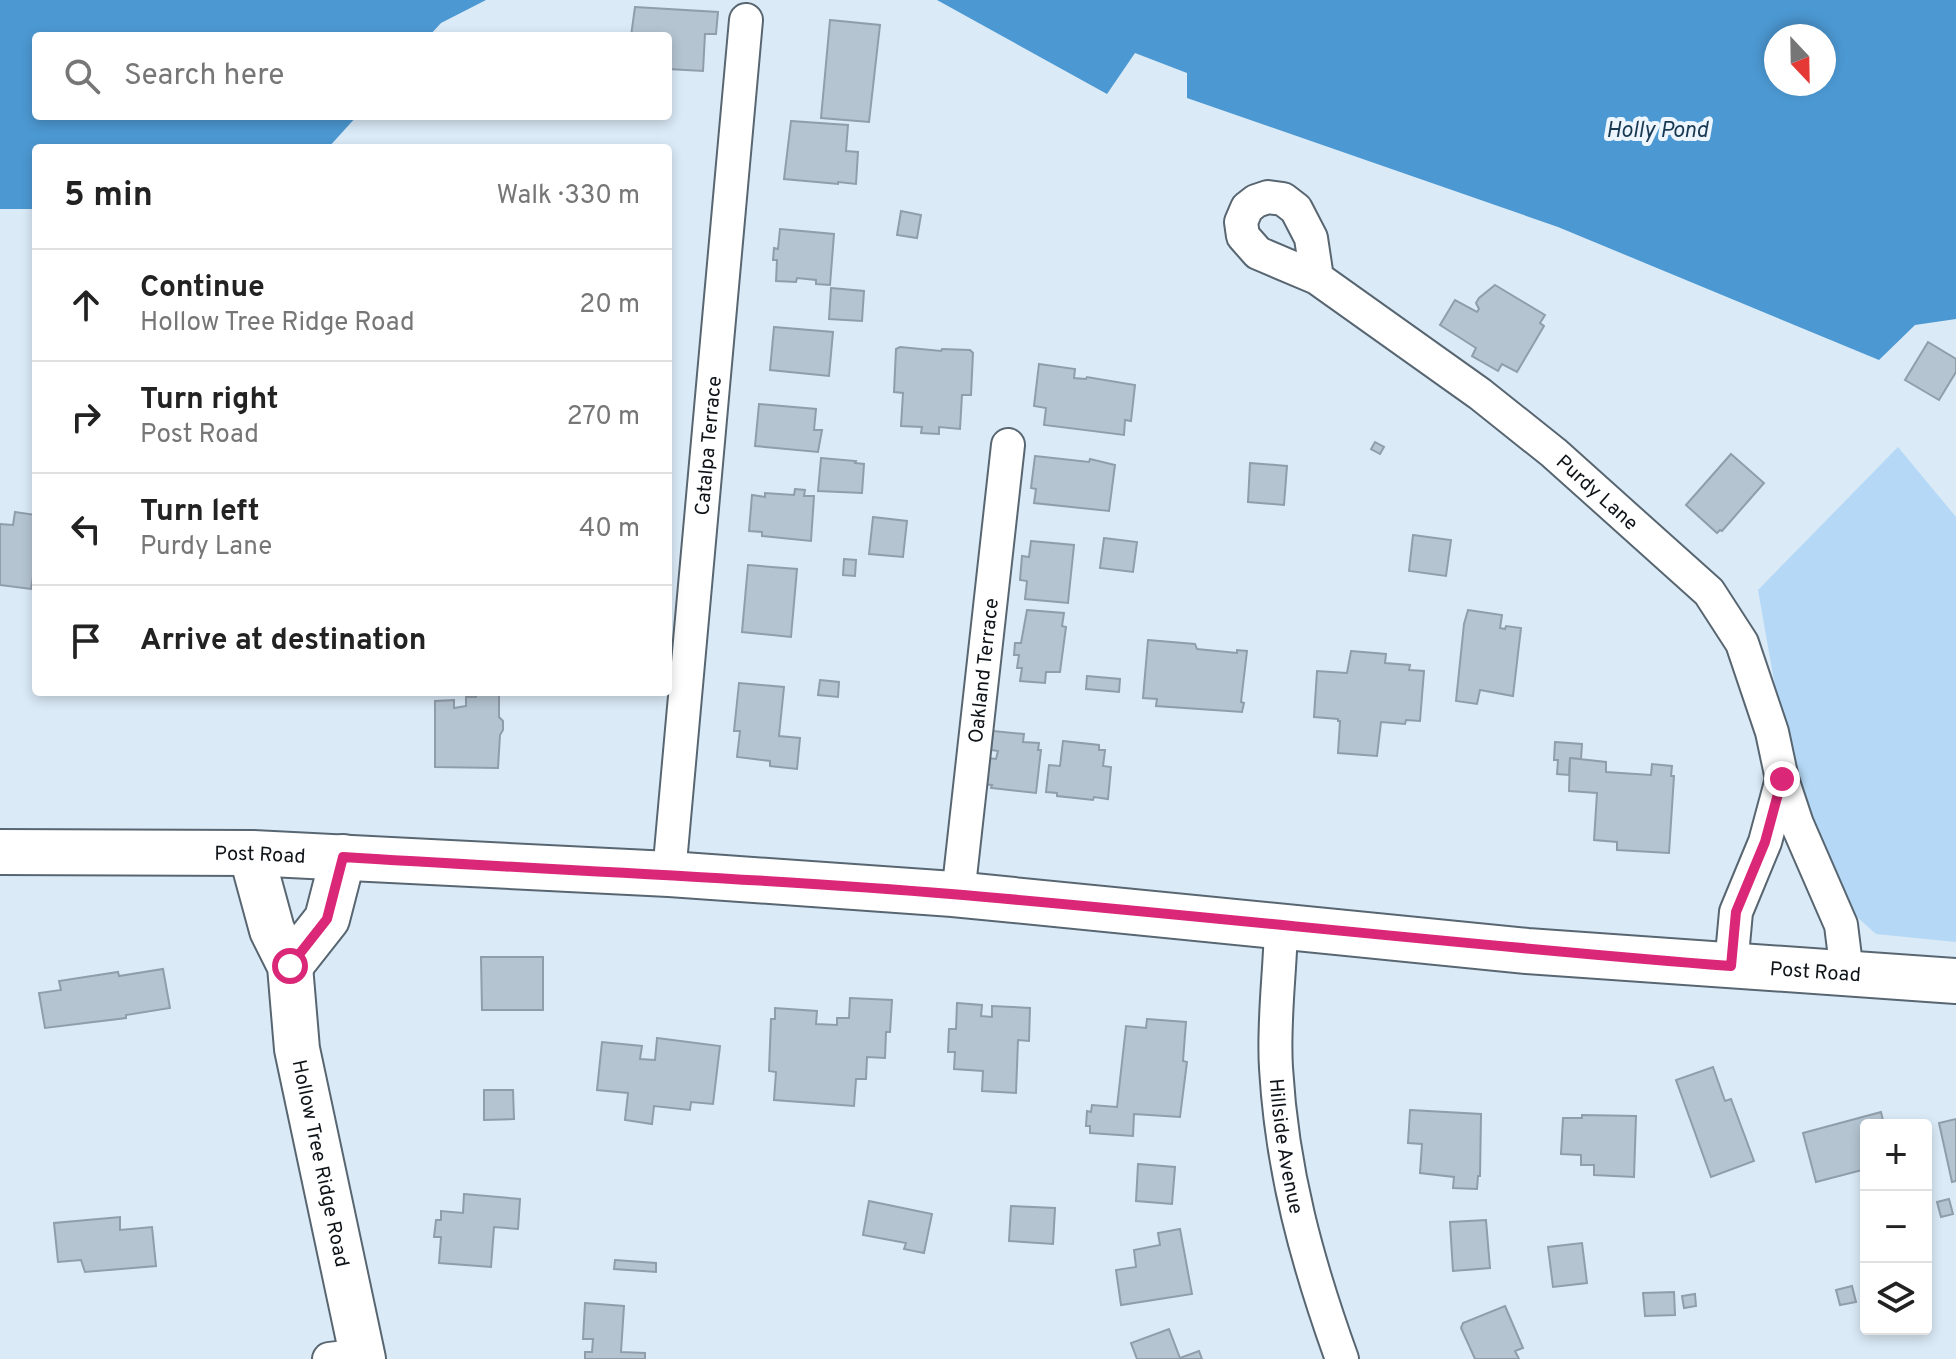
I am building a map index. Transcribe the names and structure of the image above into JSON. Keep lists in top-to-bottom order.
{
  "streets": {
    "main road": ["Post Road", "Hollow Tree Ridge Road"],
    "street": [
      "Catalpa Terrace",
      "Purdy Lane",
      "Oakland Terrace",
      "Hillside Avenue"
    ]
  },
  "crossings": [
    ["Catalpa Terrace", "Post Road"],
    ["Purdy Lane", "Post Road"],
    ["Oakland Terrace", "Post Road"],
    ["Post Road", "Hillside Avenue"],
    ["Post Road", "Hollow Tree Ridge Road"]
  ],
  "water": ["Holly Pond"],
  "north": "bottom",
  "page": {
    "search": "Search here",
    "heading": ["5 min", "Walk · 330 m"],
    "list": [
      ["Continue", "Hollow Tree Ridge Road", "20 m"],
      ["Turn right", "Post Road", "270 m"],
      ["Turn left", "Purdy Lane", "40 m"],
      "Arrive at destination"
    ],
    "map_buttons": ["+", "−"]
  }
}
